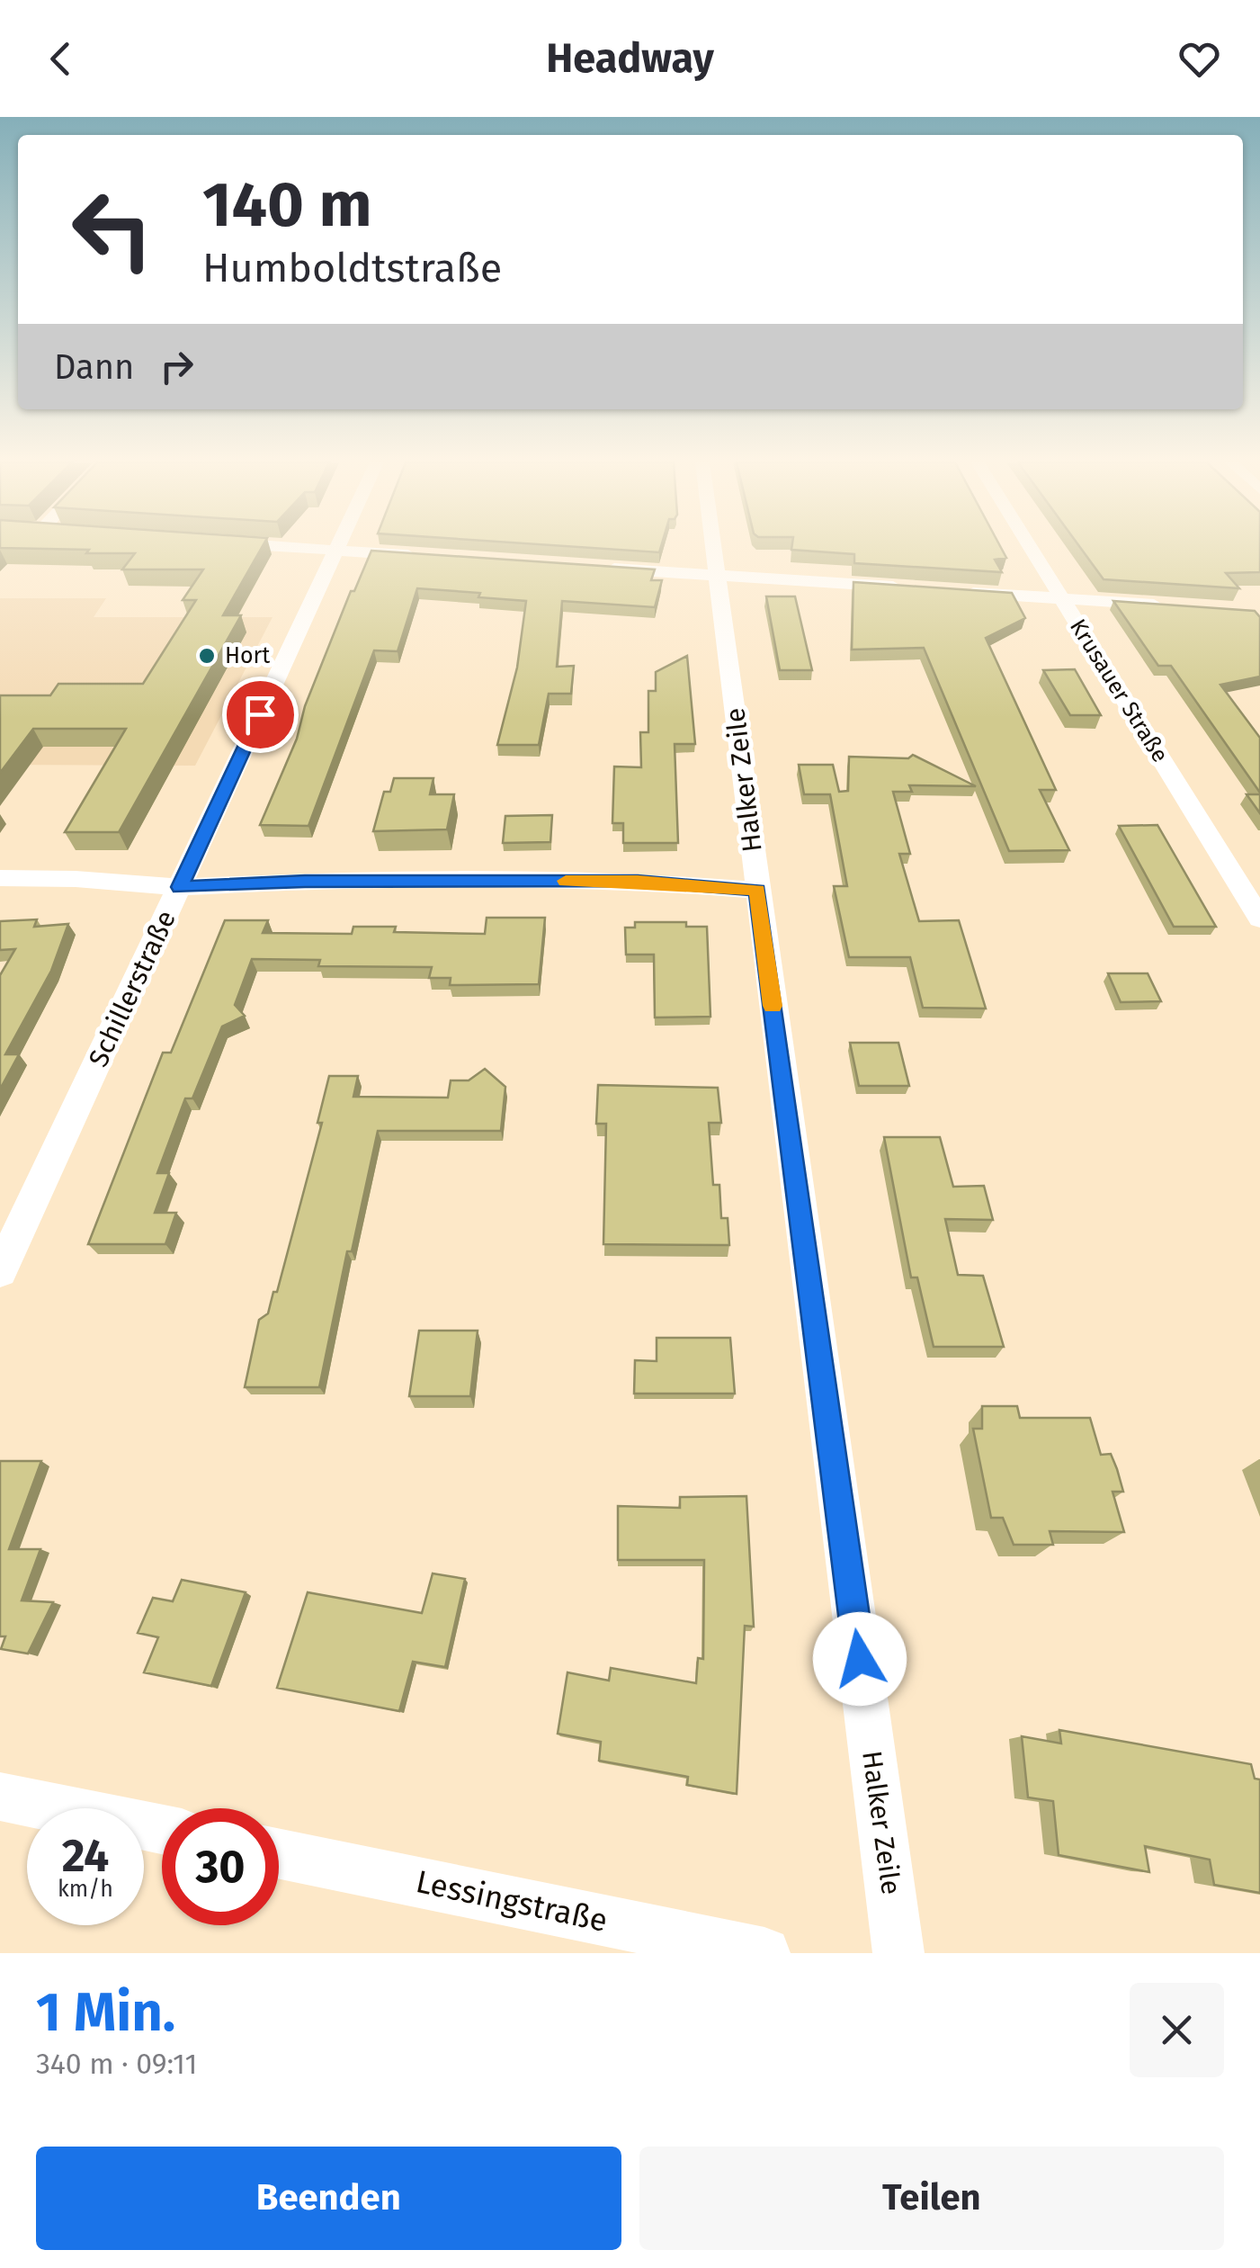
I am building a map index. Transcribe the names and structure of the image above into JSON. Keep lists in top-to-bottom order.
{
  "streets": {
    "street": [
      "Krusauer Straße",
      "Halker Zeile",
      "Schillerstraße",
      "Lessingstraße"
    ]
  },
  "places": ["Hort"],
  "page": {
    "header": "Headway",
    "turn": ["140 m", "Humboldtstraße"],
    "then": "Dann",
    "speed": "24 km/h",
    "limit": "30",
    "heading": ["1 Min.", "340 m · 09:11"],
    "buttons": ["Beenden", "Teilen"]
  }
}
